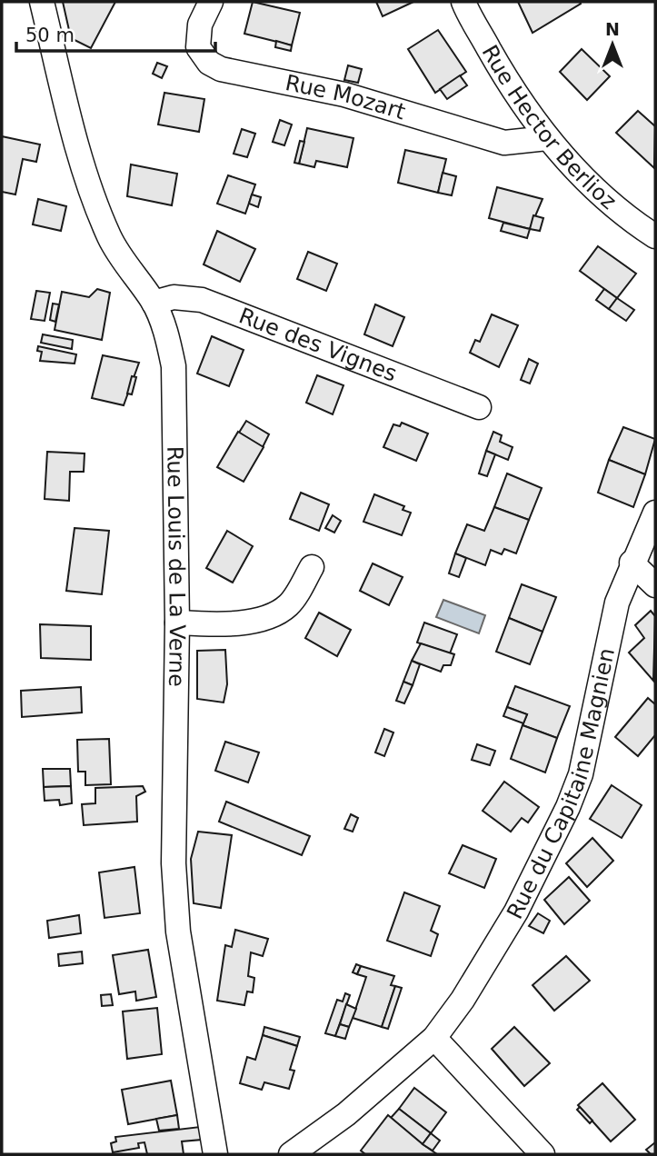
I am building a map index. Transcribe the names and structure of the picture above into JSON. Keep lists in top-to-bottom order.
{
  "streets": {
    "street": [
      "Rue Mozart",
      "Rue Hector Berlioz",
      "Rue des Vignes",
      "Rue Louis de La Verne",
      "Rue du Capitaine Magnien"
    ]
  },
  "crossings": [
    ["Rue Mozart", "Rue Hector Berlioz"],
    ["Rue des Vignes", "Rue Louis de La Verne"]
  ],
  "scale_bar": "50 m",
  "north": "top"
}
